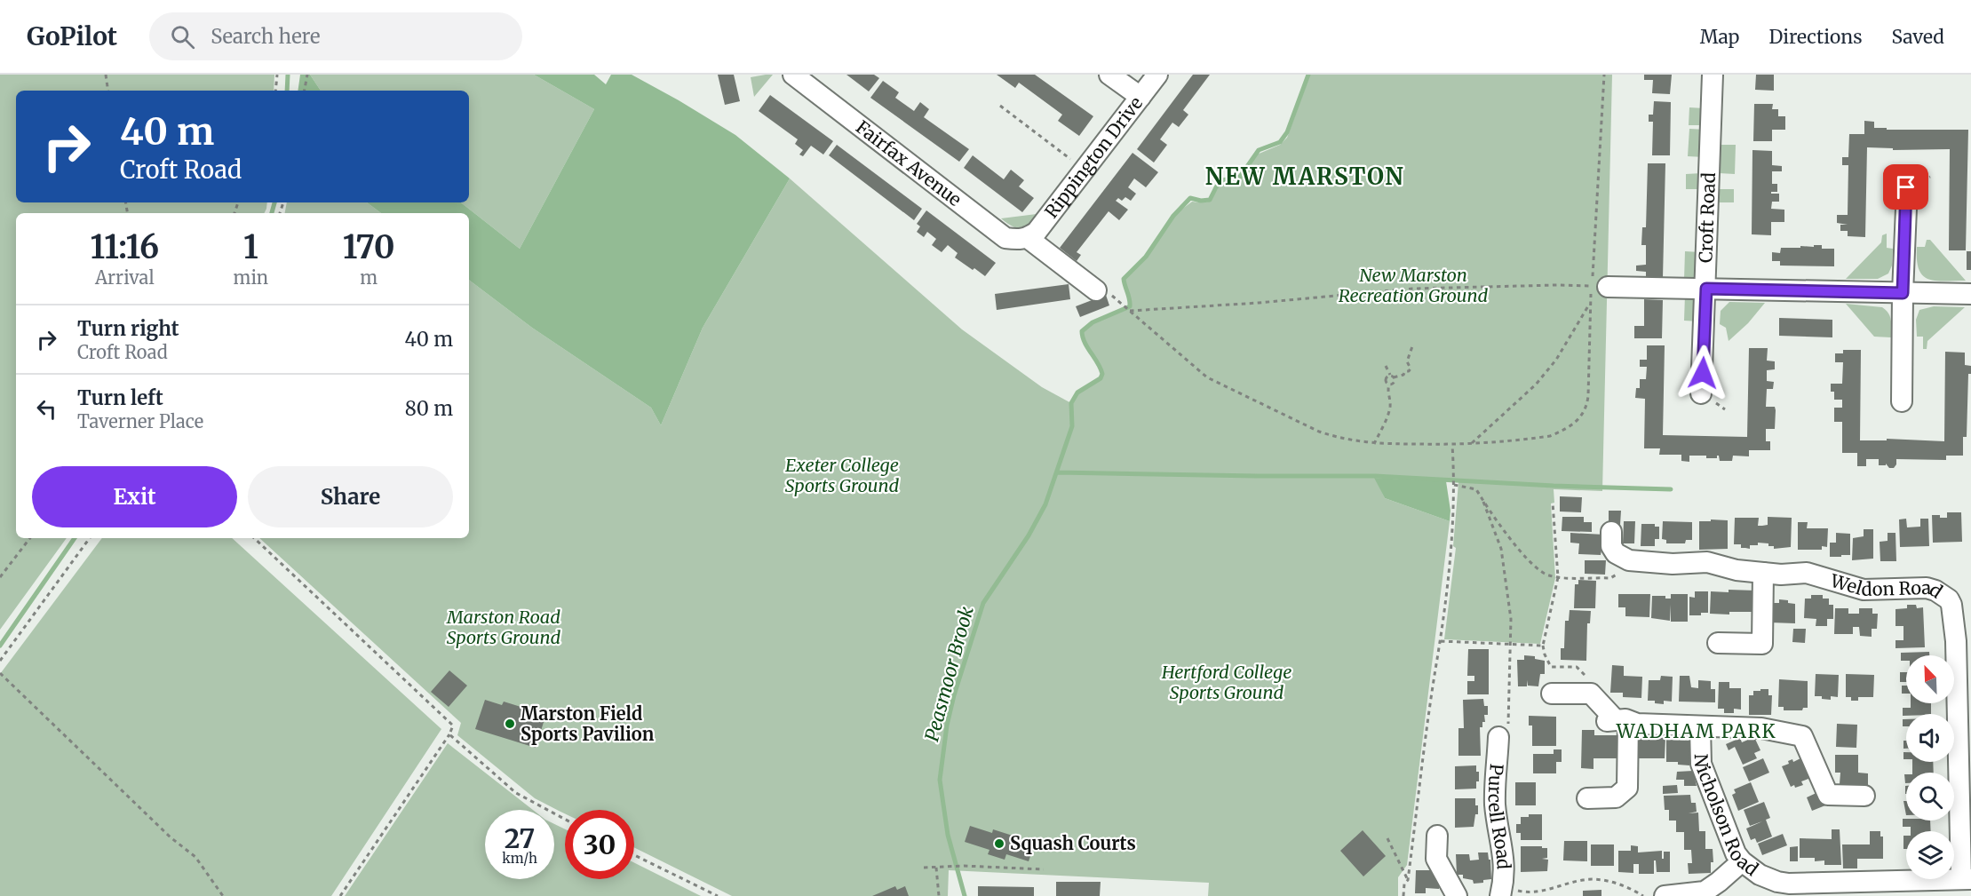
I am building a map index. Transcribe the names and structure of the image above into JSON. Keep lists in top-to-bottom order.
{
  "streets": {
    "street": [
      "Rippington Drive",
      "Fairfax Avenue",
      "Croft Road",
      "Weldon Road",
      "Nicholson Road",
      "Purcell Road"
    ]
  },
  "crossings": [
    ["Rippington Drive", "Fairfax Avenue"],
    ["Weldon Road", "Nicholson Road"]
  ],
  "districts": ["NEW MARSTON", "WADHAM PARK"],
  "water": ["Peasmoor Brook"],
  "parks": [
    "New Marston Recreation Ground",
    "Exeter College Sports Ground",
    "Marston Road Sports Ground",
    "Hertford College Sports Ground"
  ],
  "places": ["Marston Field Sports Pavilion", "Squash Courts"],
  "north": "top left",
  "page": {
    "header": "GoPilot",
    "search": "Search here",
    "nav": ["Map", "Directions", "Saved"],
    "turn": ["40 m", "Croft Road"],
    "eta": [
      "11:16",
      "Arrival",
      "1",
      "min",
      "170",
      "m"
    ],
    "list": [
      {
        "name": "Turn right",
        "note": "Croft Road",
        "value": "40 m"
      },
      {
        "name": "Turn left",
        "note": "Taverner Place",
        "value": "80 m"
      }
    ],
    "buttons": ["Exit", "Share"],
    "speed": "27 km/h",
    "limit": "30"
  }
}
